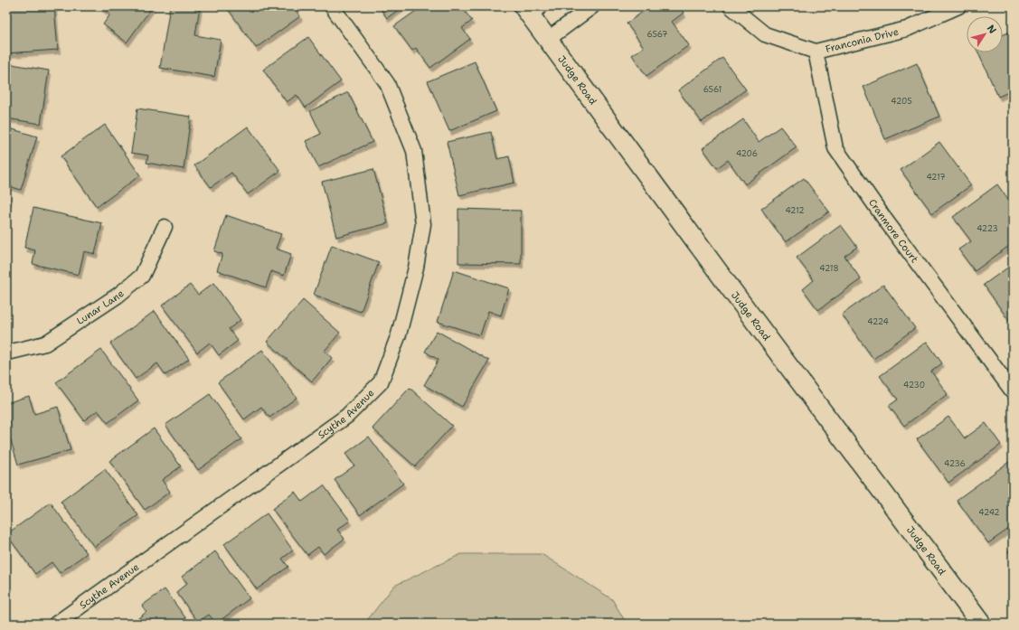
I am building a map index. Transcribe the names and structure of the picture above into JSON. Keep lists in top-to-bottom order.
{
  "streets": {
    "street": [
      "Franconia Drive",
      "Judge Road",
      "Cranmore Court",
      "Lunar Lane",
      "Scythe Avenue"
    ]
  },
  "crossings": [
    ["Franconia Drive", "Cranmore Court"]
  ],
  "house_numbers": [
    "6567",
    "6561",
    "4205",
    "4206",
    "4217",
    "4212",
    "4223",
    "4218",
    "4224",
    "4230",
    "4236",
    "4242"
  ],
  "north": "top right"
}
